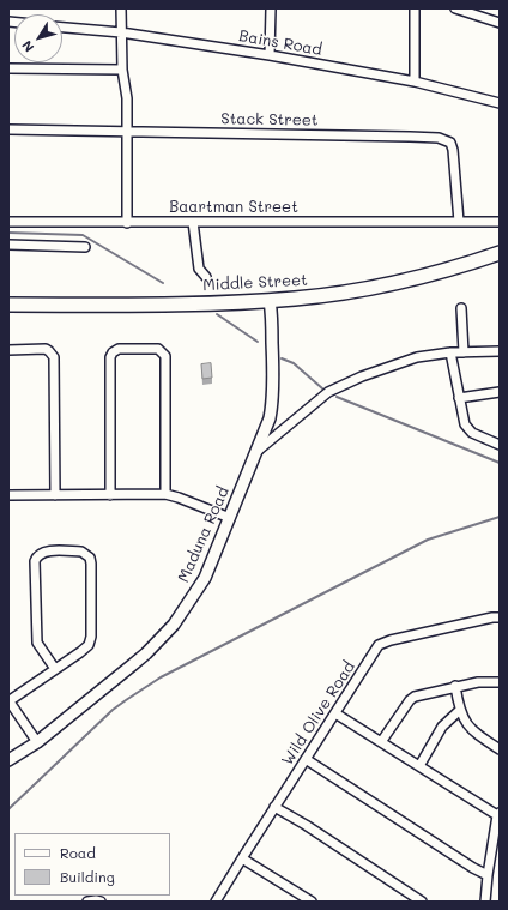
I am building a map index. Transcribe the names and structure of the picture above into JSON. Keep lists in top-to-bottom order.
{
  "streets": {
    "main road": ["Middle Street"],
    "street": [
      "Bains Road",
      "Stack Street",
      "Baartman Street",
      "Maduna Road",
      "Wild Olive Road"
    ]
  },
  "crossings": [
    ["Stack Street", "Baartman Street"],
    ["Middle Street", "Maduna Road"]
  ],
  "legend": ["Road", "Building"],
  "north": "bottom left"
}
